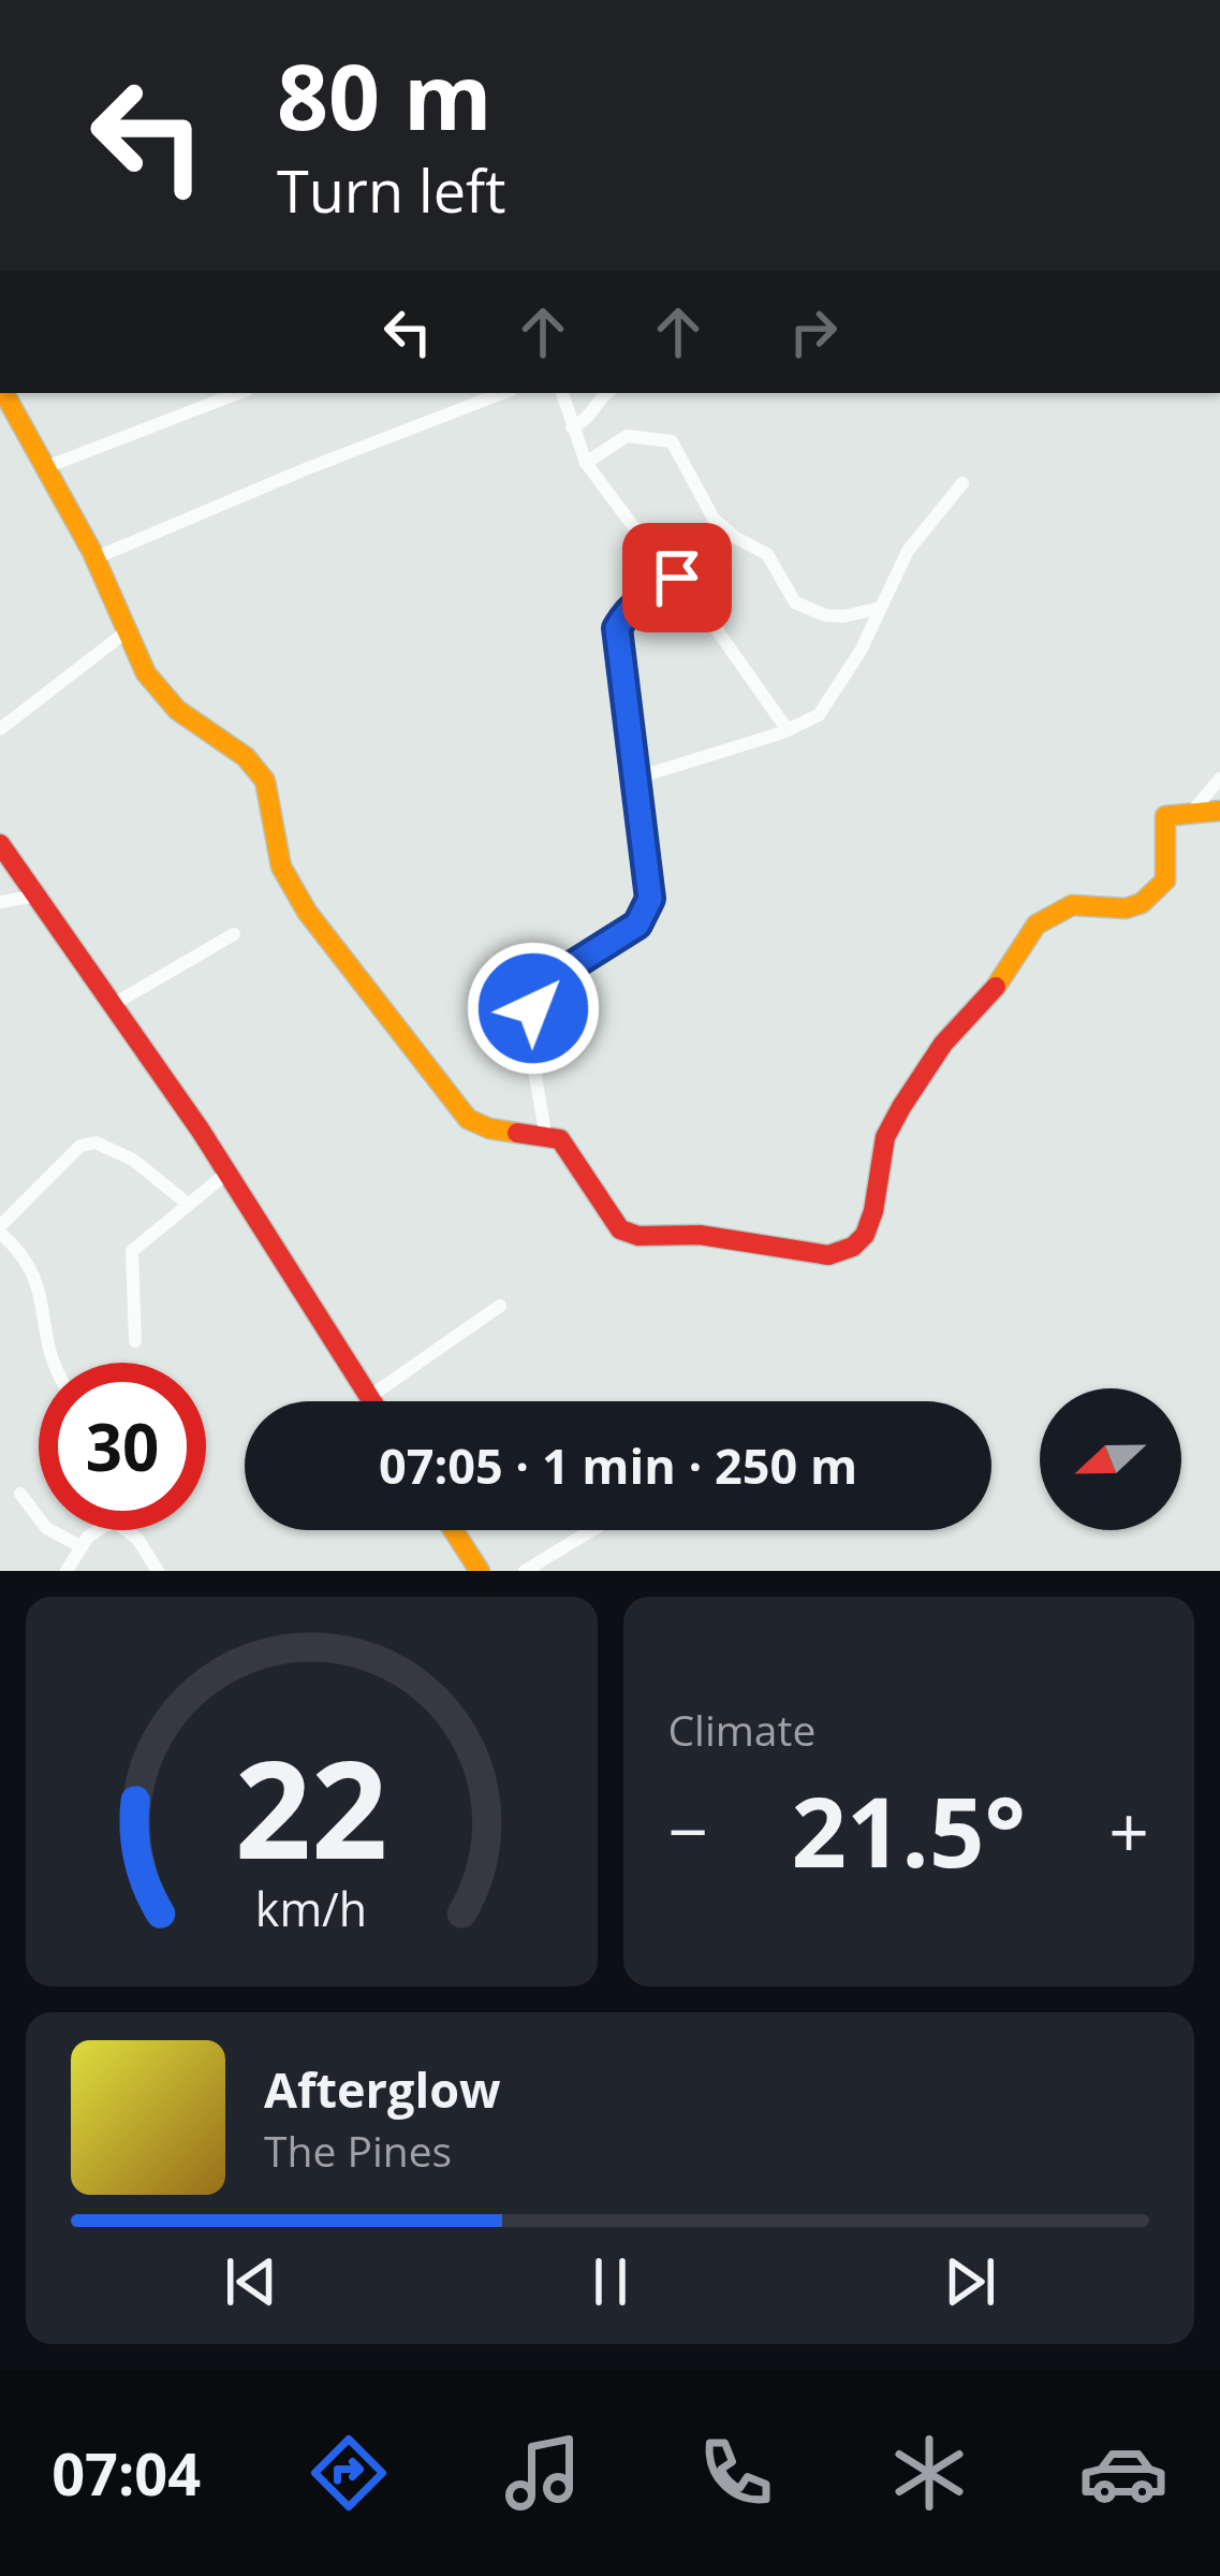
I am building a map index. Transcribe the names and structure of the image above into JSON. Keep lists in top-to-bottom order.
{
  "north": "left",
  "page": {
    "turn": ["80 m", "Turn left"],
    "limit": "30",
    "trip": "07:05 · 1 min · 250 m",
    "tile": "Climate",
    "heat": ["−", "21.5°", "+"],
    "song": ["Afterglow", "The Pines"],
    "tabs": "07:04",
    "gauge": ["22", "km/h"]
  }
}
